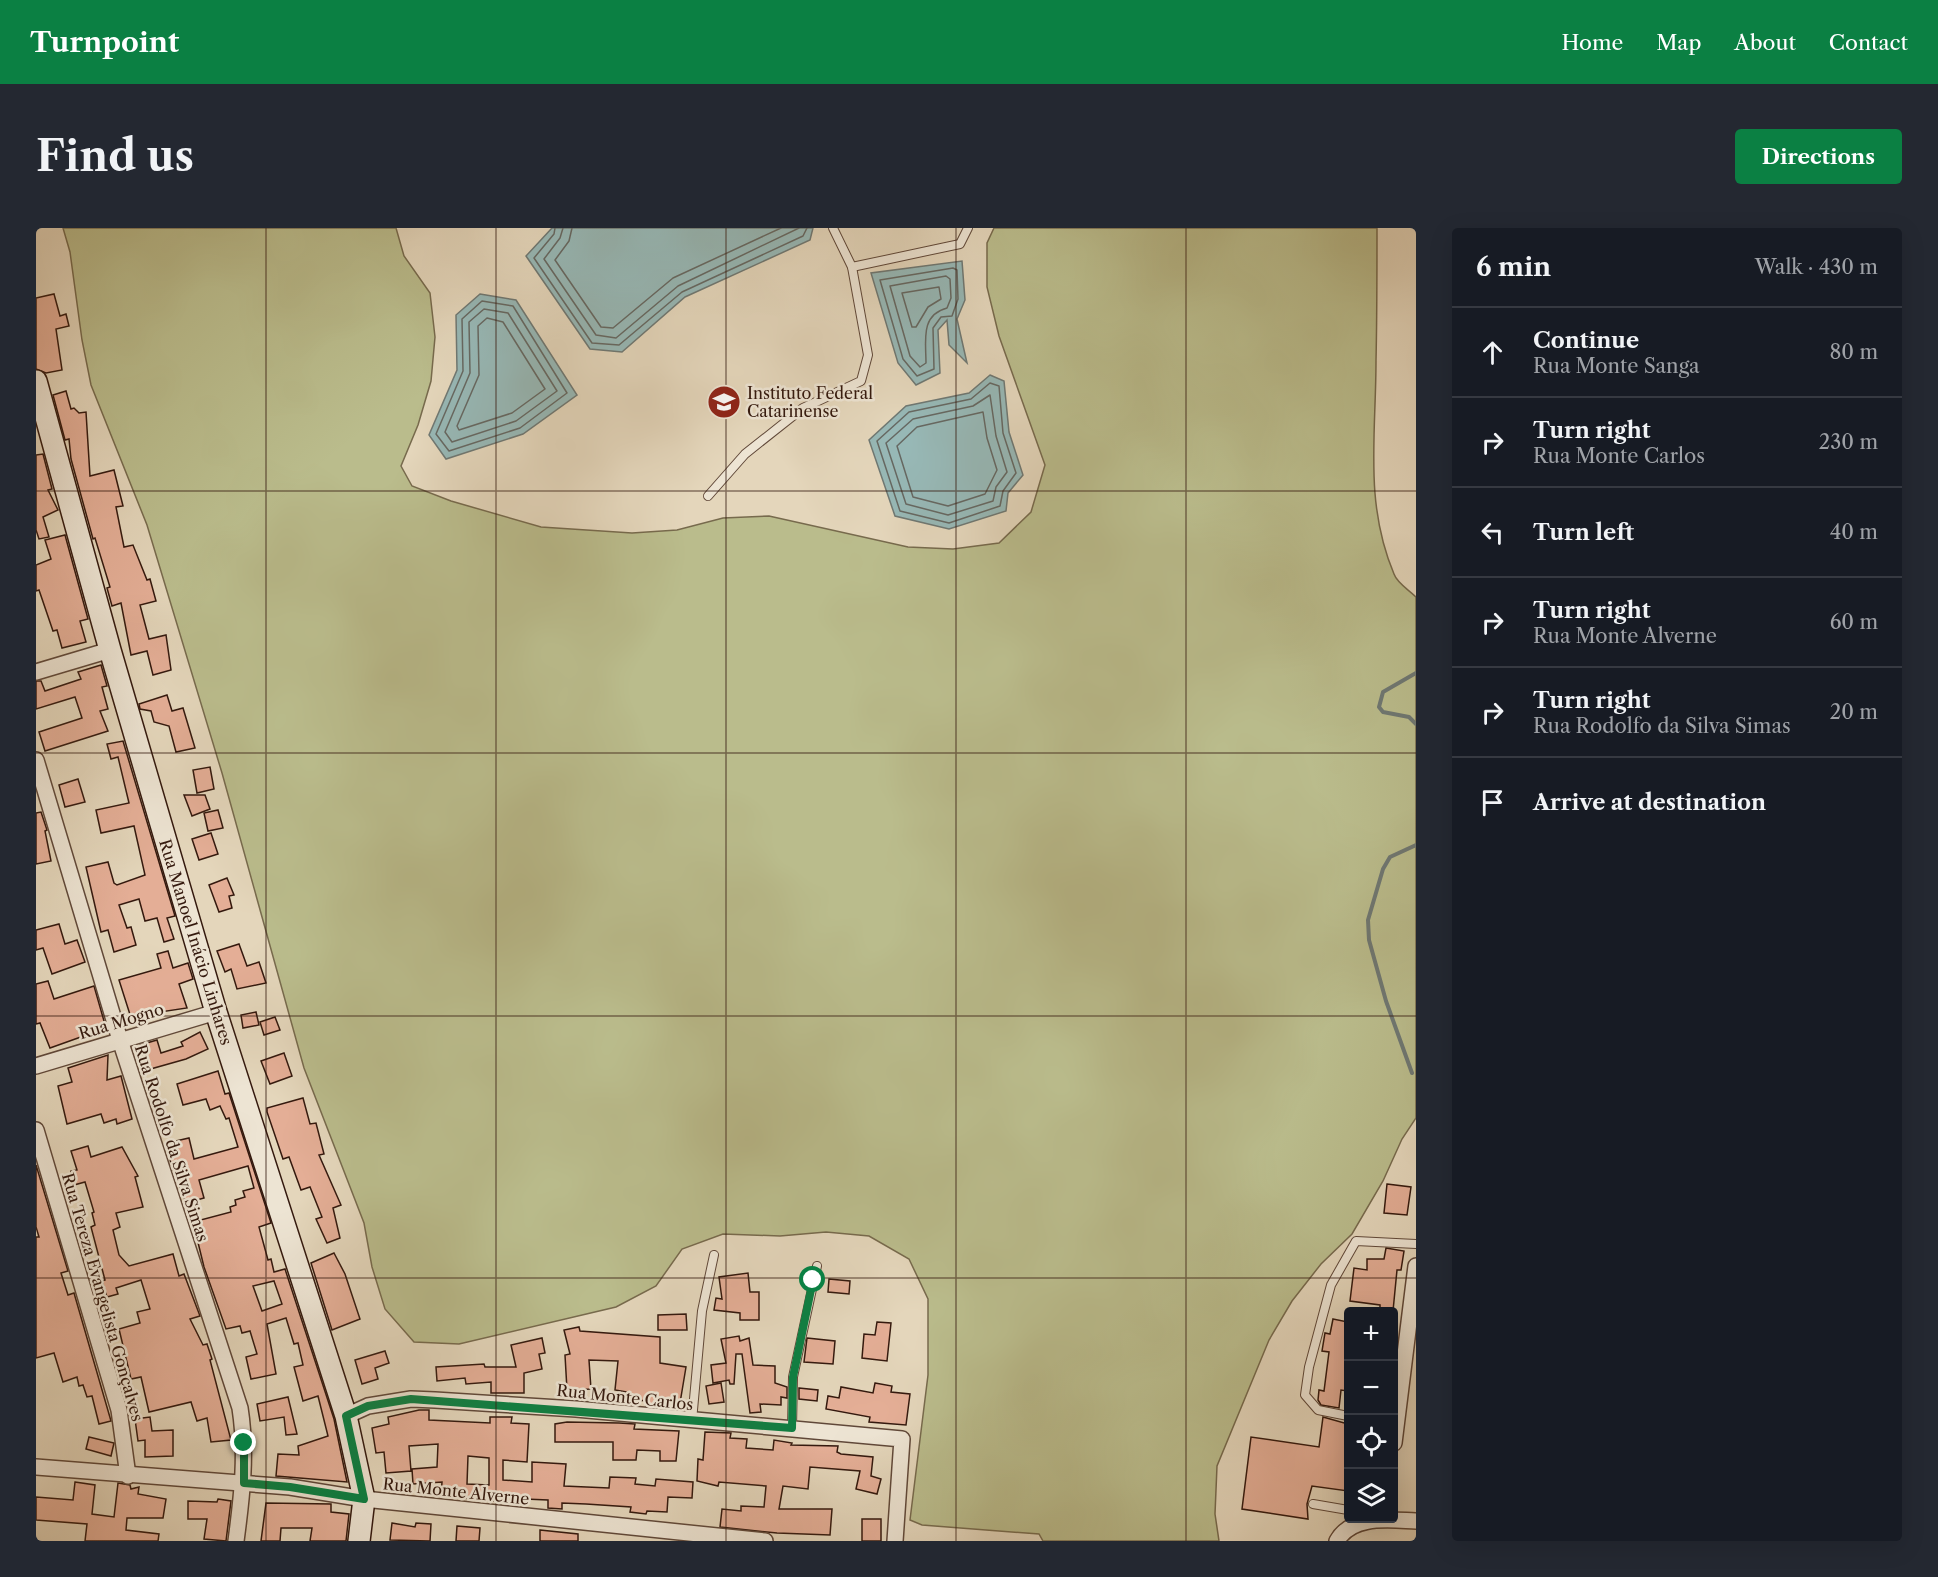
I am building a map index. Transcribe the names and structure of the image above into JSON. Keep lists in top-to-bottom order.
{
  "streets": {
    "main road": ["Rua Manoel Inácio Linhares"],
    "street": [
      "Rua Mogno",
      "Rua Rodolfo da Silva Simas",
      "Rua Tereza Evangelista Gonçalves",
      "Rua Monte Carlos",
      "Rua Monte Alverne"
    ]
  },
  "crossings": [
    ["Rua Manoel Inácio Linhares", "Rua Mogno"],
    ["Rua Manoel Inácio Linhares", "Rua Monte Carlos"],
    ["Rua Manoel Inácio Linhares", "Rua Monte Alverne"],
    ["Rua Mogno", "Rua Rodolfo da Silva Simas"],
    ["Rua Rodolfo da Silva Simas", "Rua Monte Alverne"],
    ["Rua Tereza Evangelista Gonçalves", "Rua Monte Alverne"]
  ],
  "places": {
    "school or university": ["Instituto Federal Catarinense"]
  },
  "page": {
    "header": "Turnpoint",
    "nav": [
      "Home",
      "Map",
      "About",
      "Contact"
    ],
    "buttons": "Directions",
    "title": "Find us",
    "heading": ["6 min", "Walk · 430 m"],
    "list": [
      ["Continue", "Rua Monte Sanga", "80 m"],
      ["Turn right", "Rua Monte Carlos", "230 m"],
      ["Turn left", "40 m"],
      ["Turn right", "Rua Monte Alverne", "60 m"],
      ["Turn right", "Rua Rodolfo da Silva Simas", "20 m"],
      "Arrive at destination"
    ],
    "map_buttons": ["+", "−"]
  }
}
